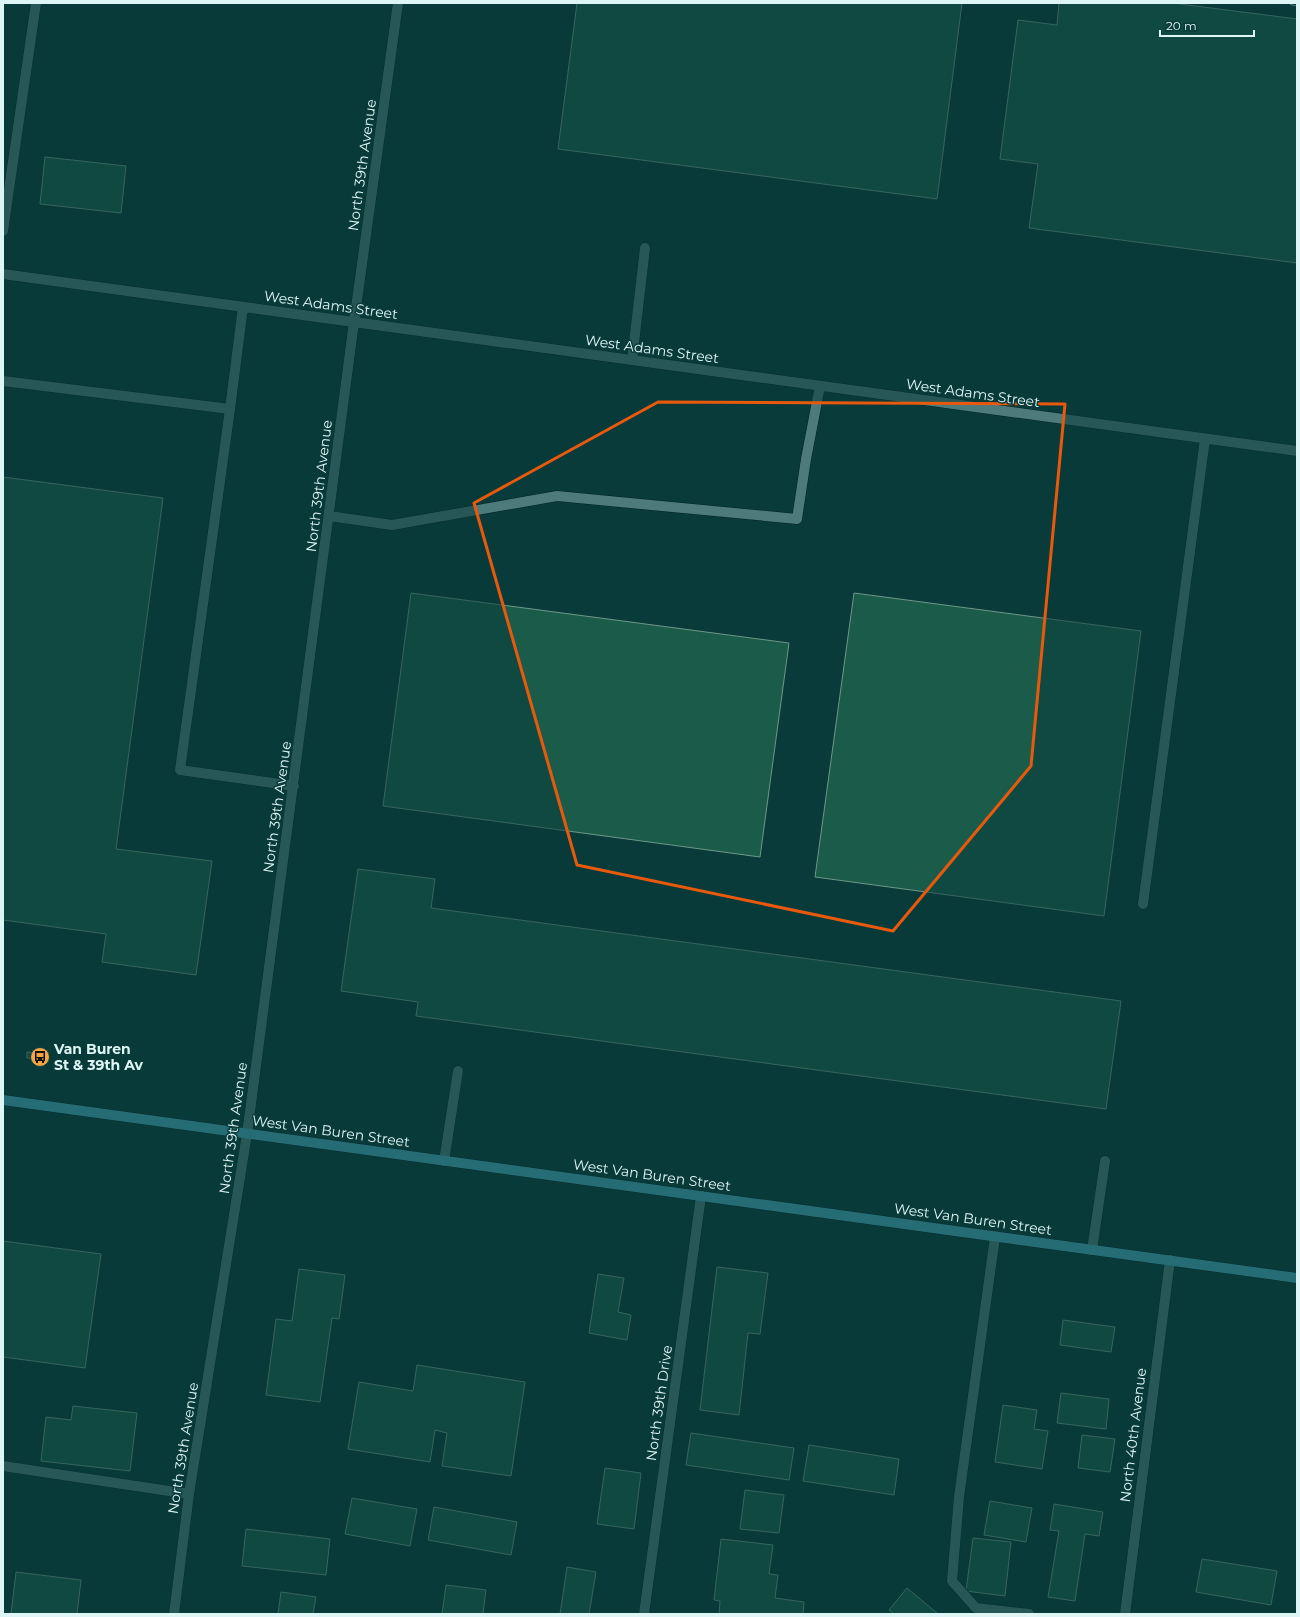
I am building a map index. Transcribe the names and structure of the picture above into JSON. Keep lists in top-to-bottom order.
{
  "streets": {
    "main road": ["West Van Buren Street"],
    "street": [
      "North 39th Avenue",
      "West Adams Street",
      "North 39th Drive",
      "North 40th Avenue"
    ]
  },
  "crossings": [
    ["North 39th Avenue", "West Adams Street"],
    ["North 39th Avenue", "West Van Buren Street"],
    ["West Van Buren Street", "North 39th Drive"],
    ["West Van Buren Street", "North 40th Avenue"]
  ],
  "places": {
    "bus stop": ["Van Buren St & 39th Av"]
  },
  "scale_bar": "20 m"
}
